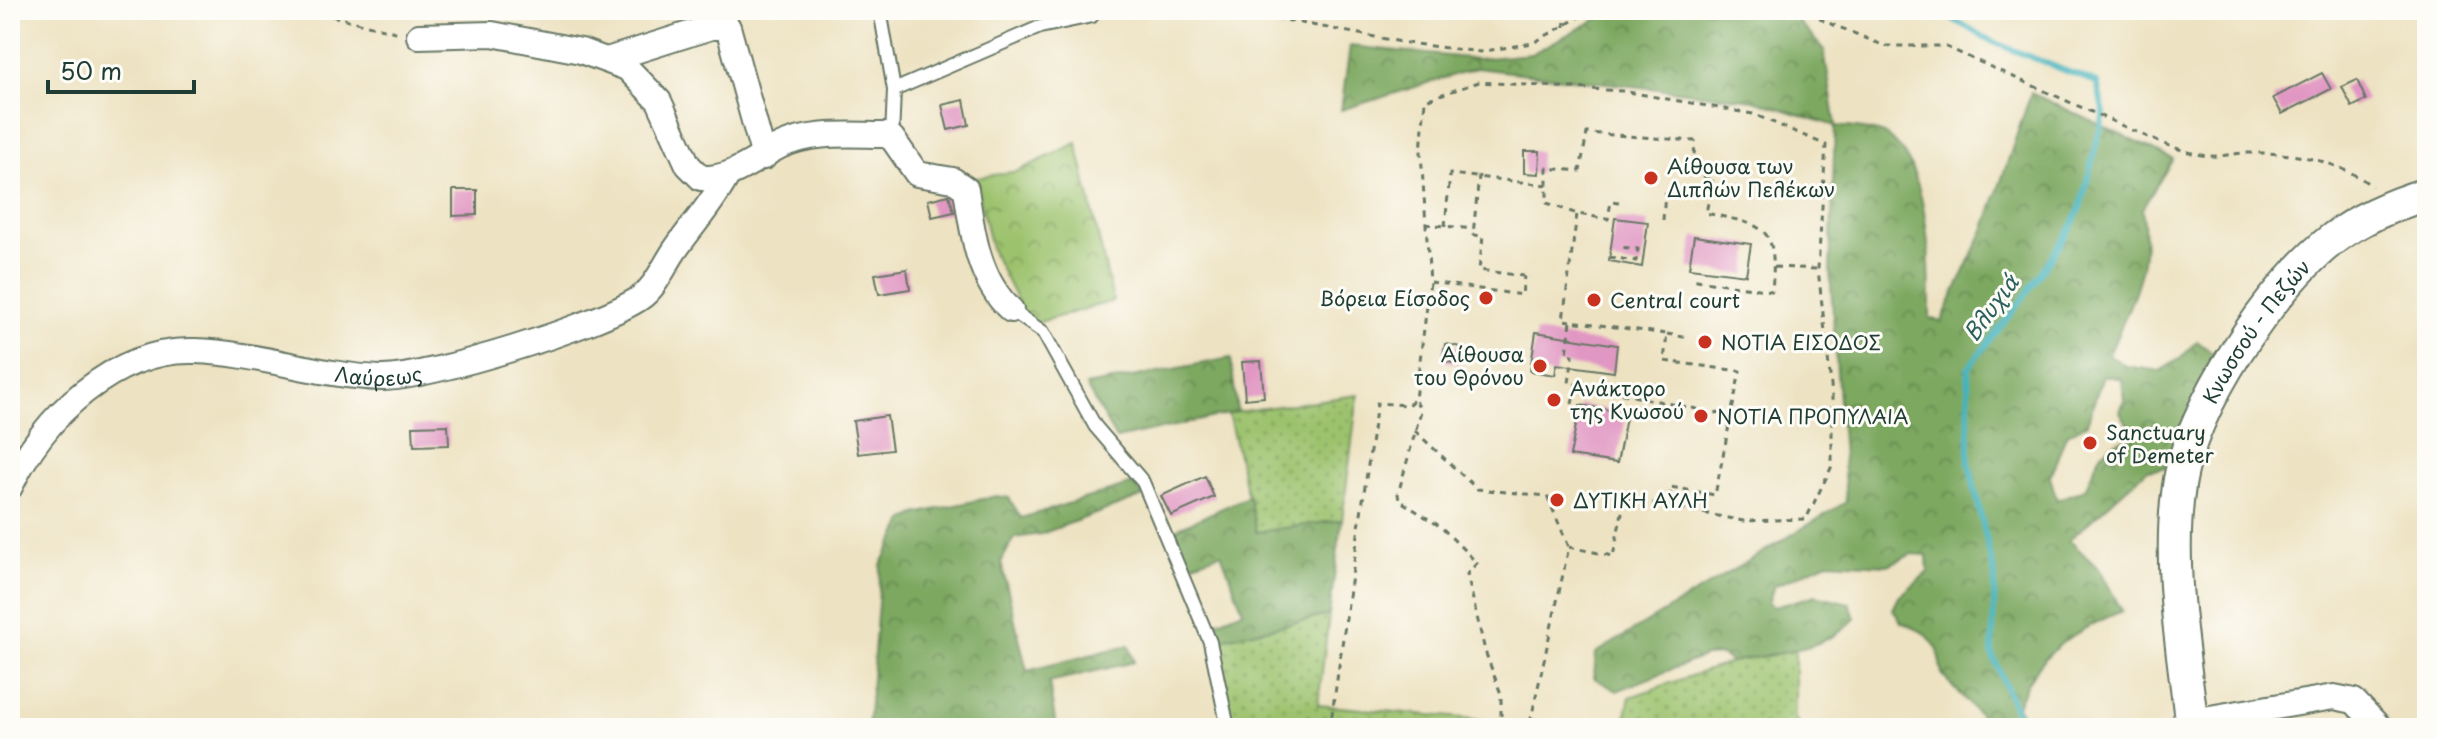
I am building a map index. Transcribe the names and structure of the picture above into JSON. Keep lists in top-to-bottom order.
{
  "streets": {
    "main road": ["Κνωσσού - Πεζών"],
    "street": ["Λαύρεως"]
  },
  "water": ["Βλυχιά"],
  "places": [
    "Αίθουσα των Διπλών Πελέκων",
    "Βόρεια Είσοδος",
    "Central court",
    "ΝΟΤΙΑ ΕΙΣΟΔΟΣ",
    "Αίθουσα του Θρόνου",
    "Ανάκτορο της Κνωσού",
    "NOTIA ΠΡΟΠΥΛΑΙΑ",
    "Sanctuary of Demeter",
    "ΔΥΤΙΚΗ ΑΥΛΗ"
  ],
  "scale_bar": "50 m"
}
